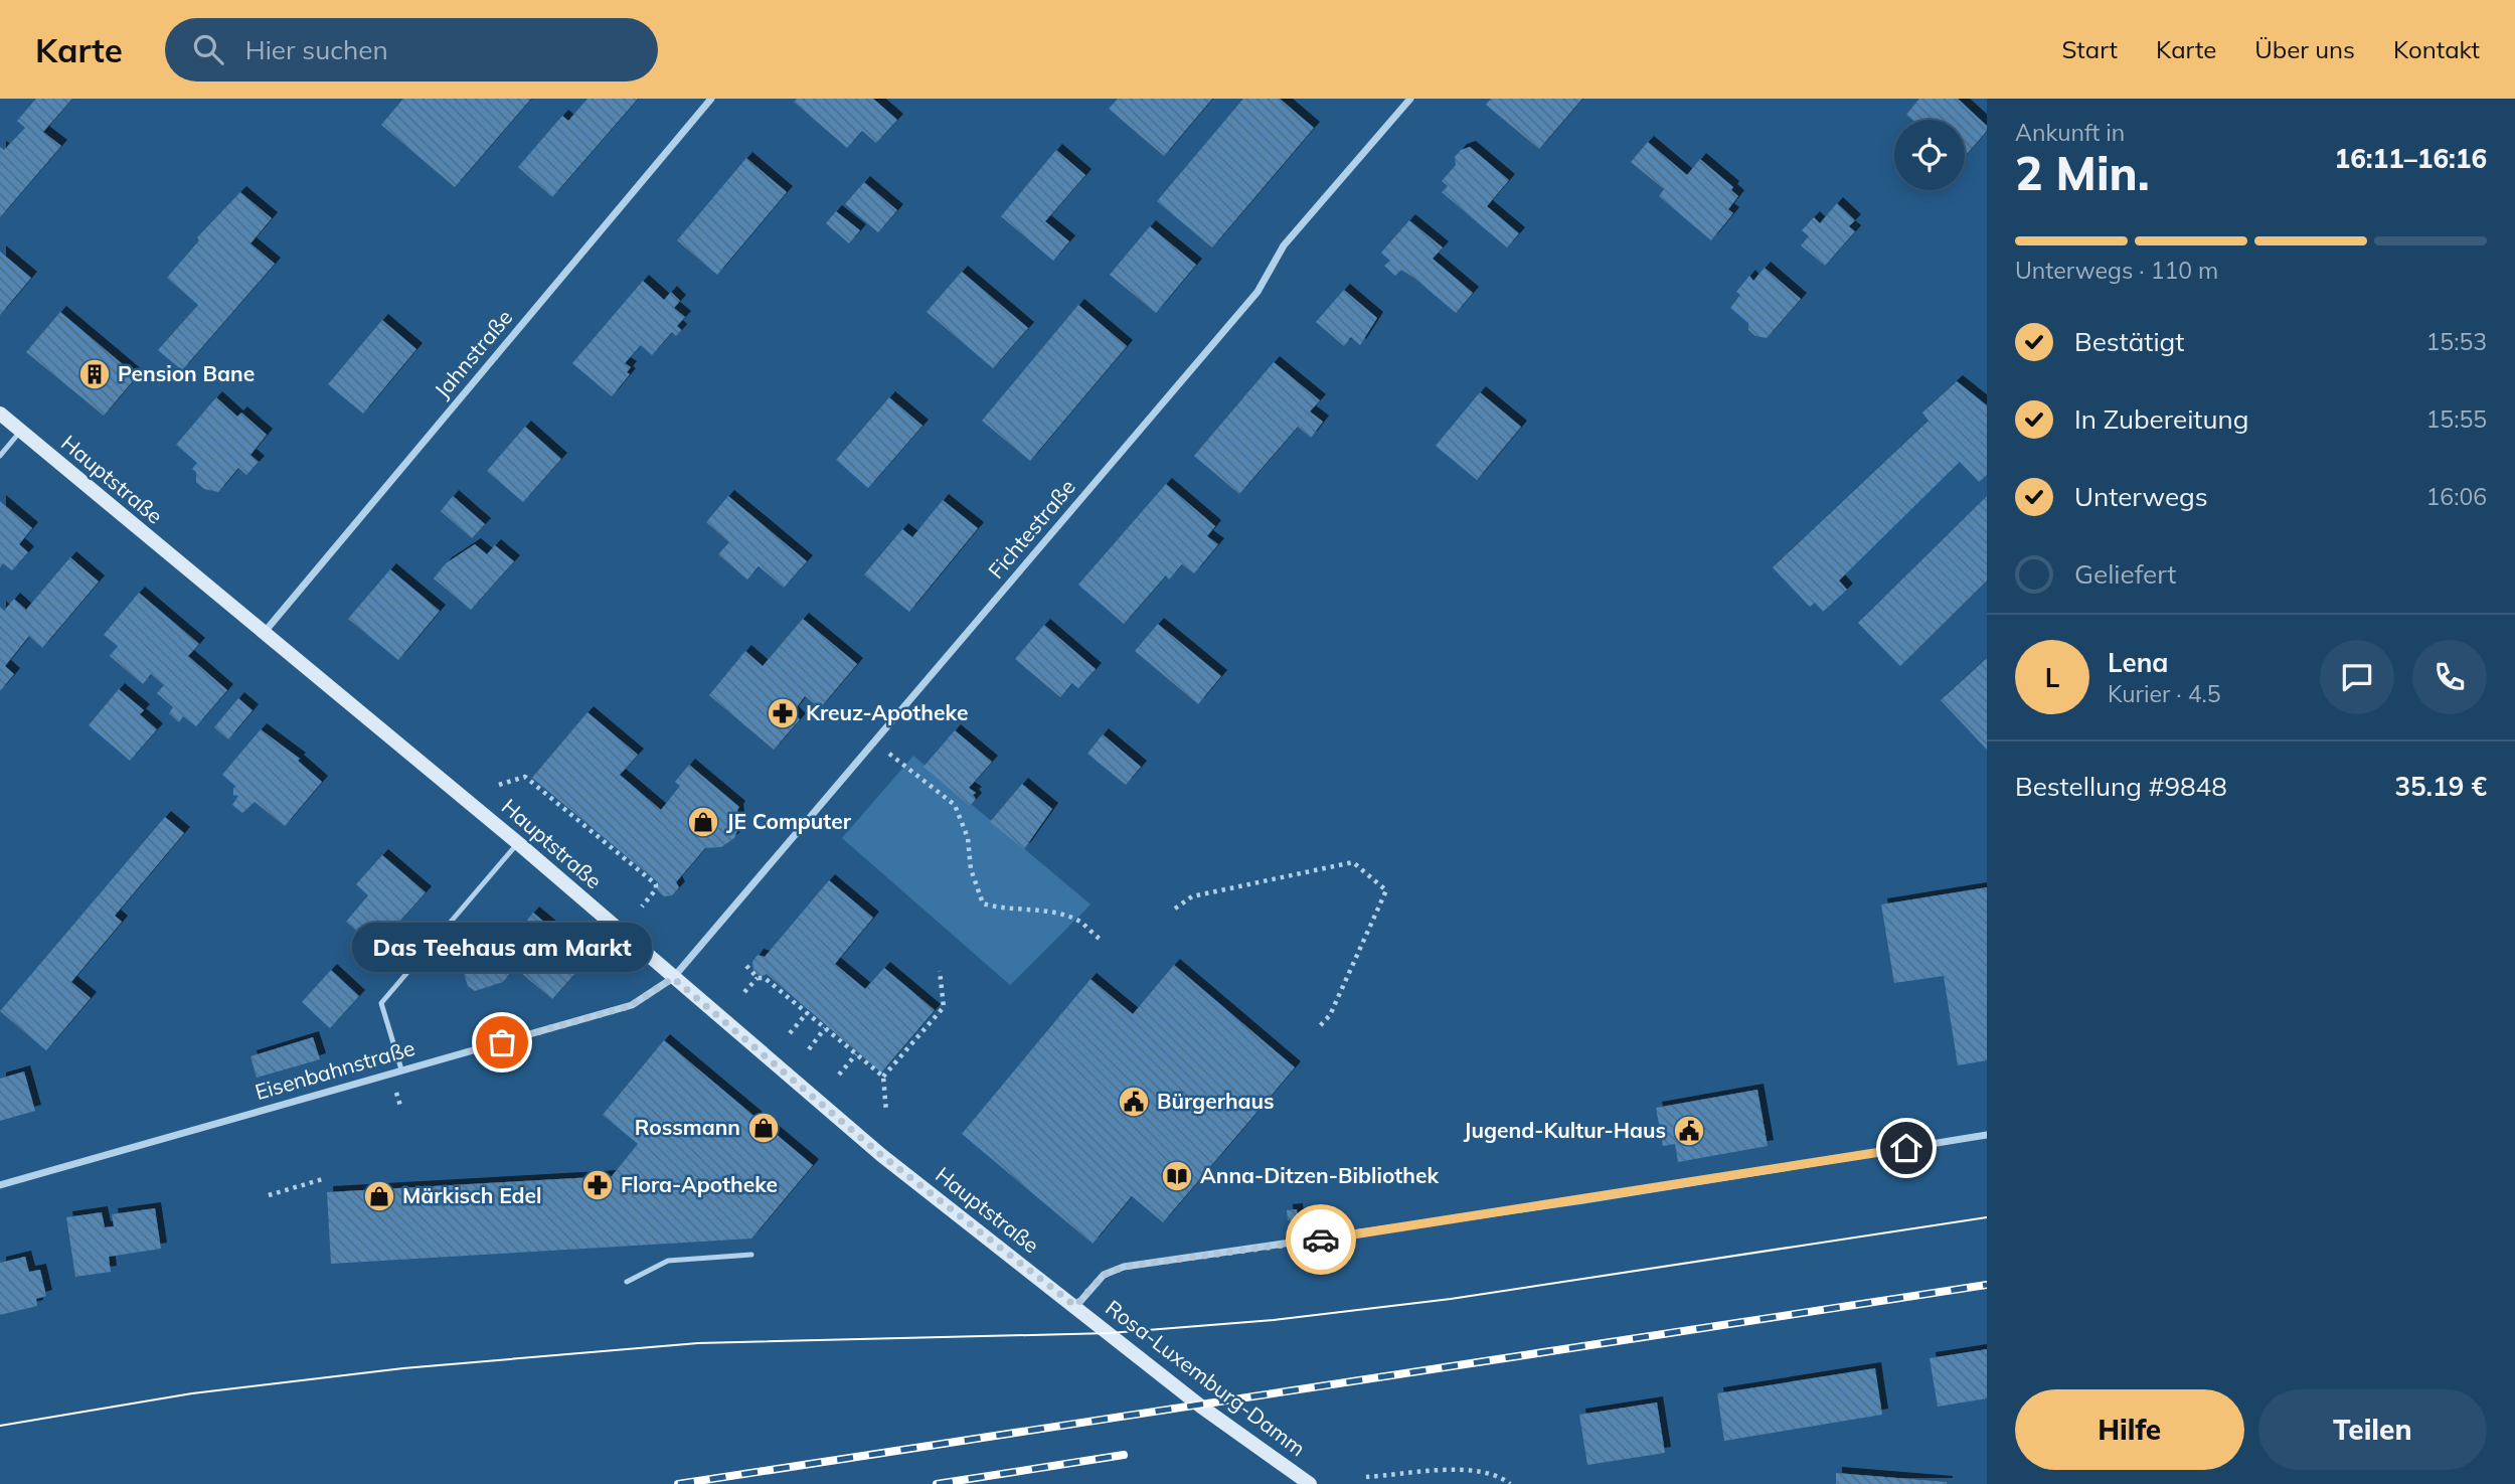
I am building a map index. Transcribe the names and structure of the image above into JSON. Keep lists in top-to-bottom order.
{
  "streets": {
    "main road": ["Hauptstraße", "Rosa-Luxemburg-Damm"],
    "street": ["Jahnstraße", "Fichtestraße", "Eisenbahnstraße"]
  },
  "crossings": [
    ["Jahnstraße", "Hauptstraße"],
    ["Hauptstraße", "Fichtestraße"],
    ["Hauptstraße", "Eisenbahnstraße"],
    ["Hauptstraße", "Rosa-Luxemburg-Damm"],
    ["Fichtestraße", "Eisenbahnstraße"]
  ],
  "places": {
    "building": ["Pension Bane"],
    "pharmacy": ["Kreuz-Apotheke", "Flora-Apotheke"],
    "shop": ["JE Computer", "Rossmann", "Märkisch Edel"],
    "other": ["Das Teehaus am Markt"],
    "public building": ["Bürgerhaus", "Jugend-Kultur-Haus"],
    "library": ["Anna-Ditzen-Bibliothek"]
  },
  "page": {
    "header": "Karte",
    "search": "Hier suchen",
    "nav": [
      "Start",
      "Karte",
      "Über uns",
      "Kontakt"
    ],
    "heading": ["2 Min.", "Ankunft in", "16:11–16:16"],
    "panel": [
      "Lena",
      "Kurier · 4.5",
      "Bestellung #9848",
      "35.19 €"
    ],
    "bar": "Unterwegs · 110 m",
    "list": [
      ["Bestätigt", "15:53"],
      ["In Zubereitung", "15:55"],
      ["Unterwegs", "16:06"],
      "Geliefert"
    ],
    "round": "L",
    "bubble": "Das Teehaus am Markt",
    "buttons": ["Hilfe", "Teilen"]
  }
}
